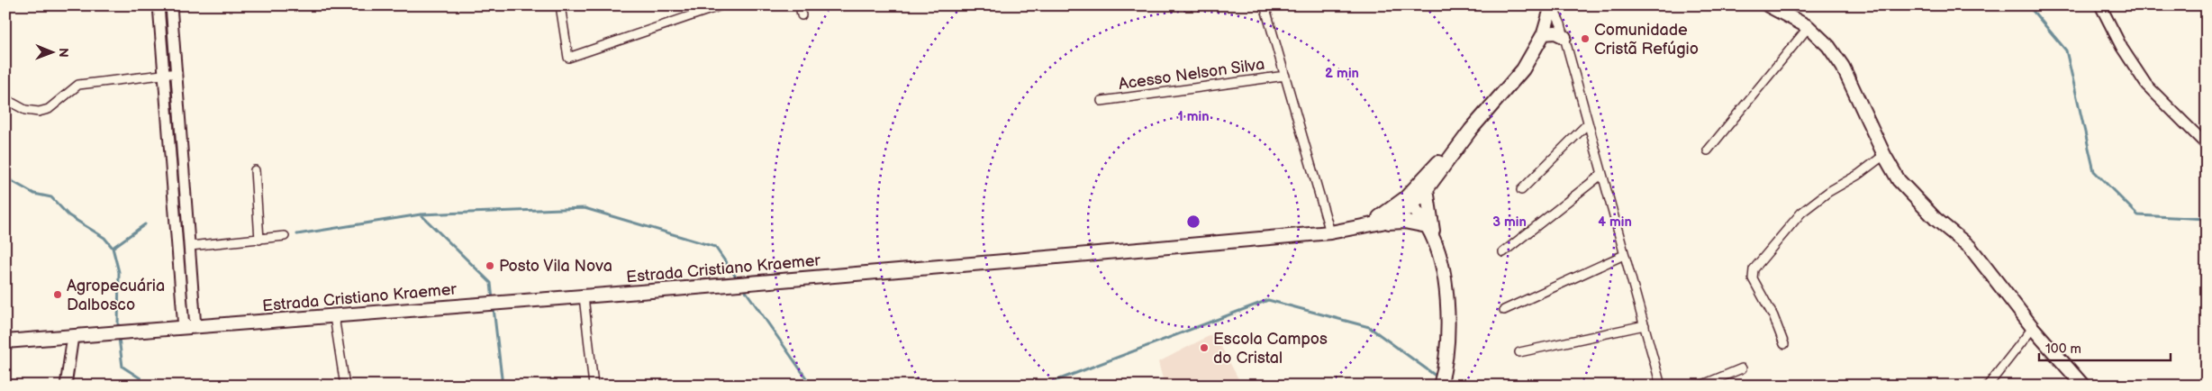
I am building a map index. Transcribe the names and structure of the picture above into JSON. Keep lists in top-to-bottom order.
{
  "streets": {
    "main road": ["Estrada Cristiano Kraemer"],
    "street": ["Acesso Nelson Silva"]
  },
  "places": [
    "Comunidade Cristã Refúgio",
    "Posto Vila Nova",
    "Agropecuária Dalbosco",
    "Escola Campos do Cristal"
  ],
  "scale_bar": "100 m",
  "north": "right",
  "rings": [
    "2 min",
    "1 min",
    "3 min",
    "4 min"
  ]
}
